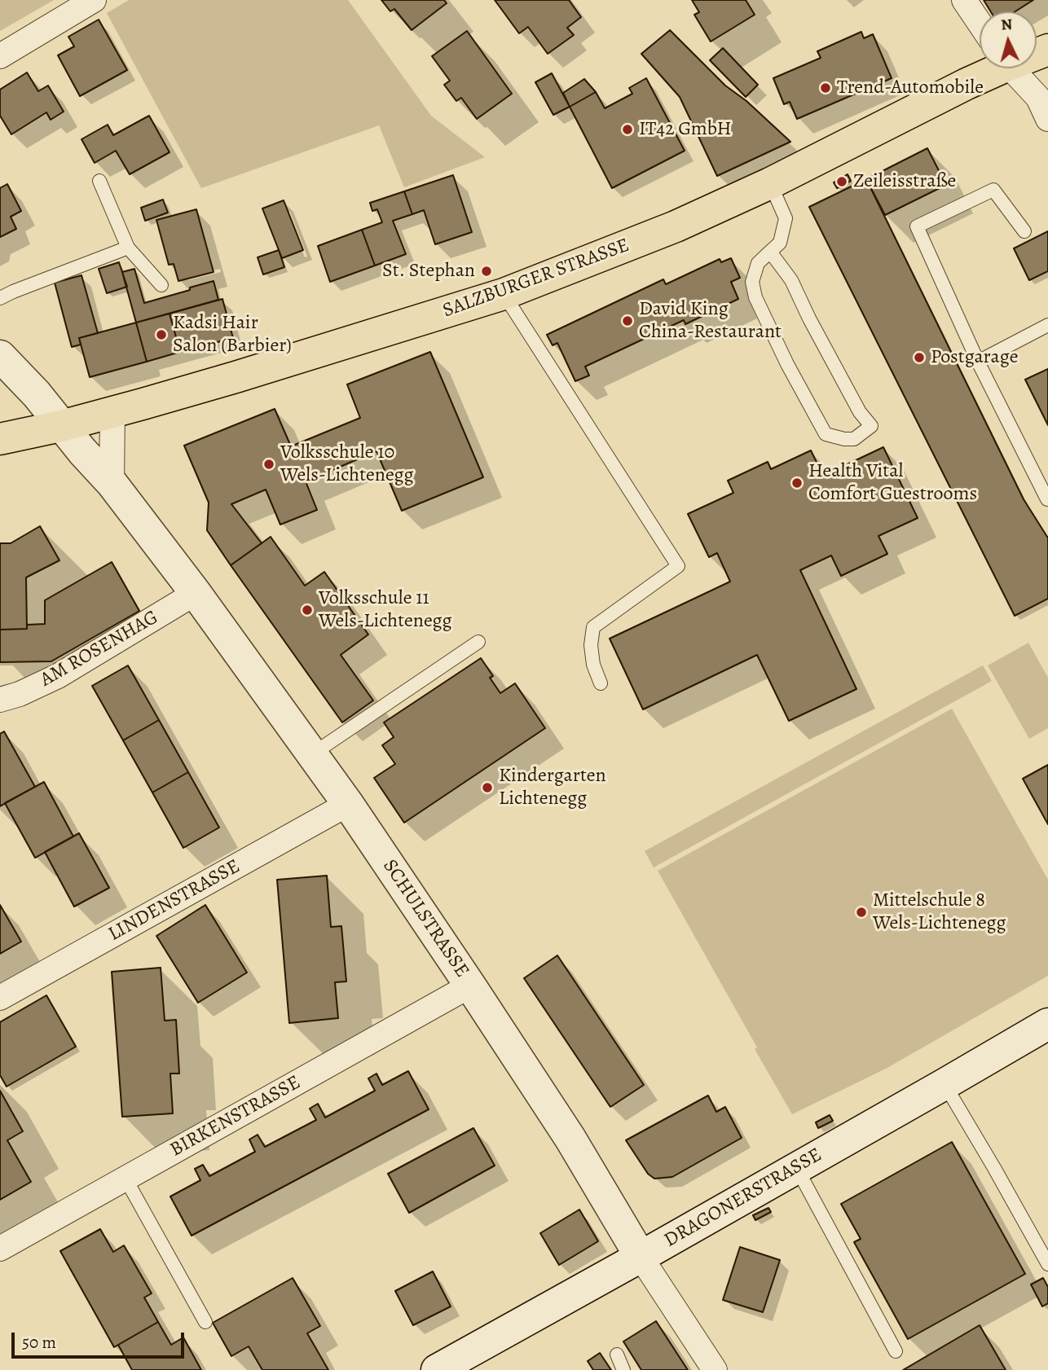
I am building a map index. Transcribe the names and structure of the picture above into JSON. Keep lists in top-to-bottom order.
{
  "streets": {
    "main road": ["SALZBURGER STRASSE"],
    "street": [
      "AM ROSENHAG",
      "LINDENSTRASSE",
      "SCHULSTRASSE",
      "BIRKENSTRASSE",
      "DRAGONERSTRASSE"
    ]
  },
  "crossings": [
    ["SALZBURGER STRASSE", "SCHULSTRASSE"],
    ["AM ROSENHAG", "SCHULSTRASSE"],
    ["LINDENSTRASSE", "SCHULSTRASSE"],
    ["SCHULSTRASSE", "BIRKENSTRASSE"],
    ["SCHULSTRASSE", "DRAGONERSTRASSE"]
  ],
  "places": [
    "Trend-Automobile",
    "IT42 GmbH",
    "Zeileisstraße",
    "St. Stephan",
    "David King China-Restaurant",
    "Kadsi Hair Salon (Barbier)",
    "Postgarage",
    "Volksschule 10 Wels-Lichtenegg",
    "Health Vital Comfort Guestrooms",
    "Volksschule 11 Wels-Lichtenegg",
    "Kindergarten Lichtenegg",
    "Mittelschule 8 Wels-Lichtenegg"
  ],
  "scale_bar": "50 m",
  "north": "top"
}
